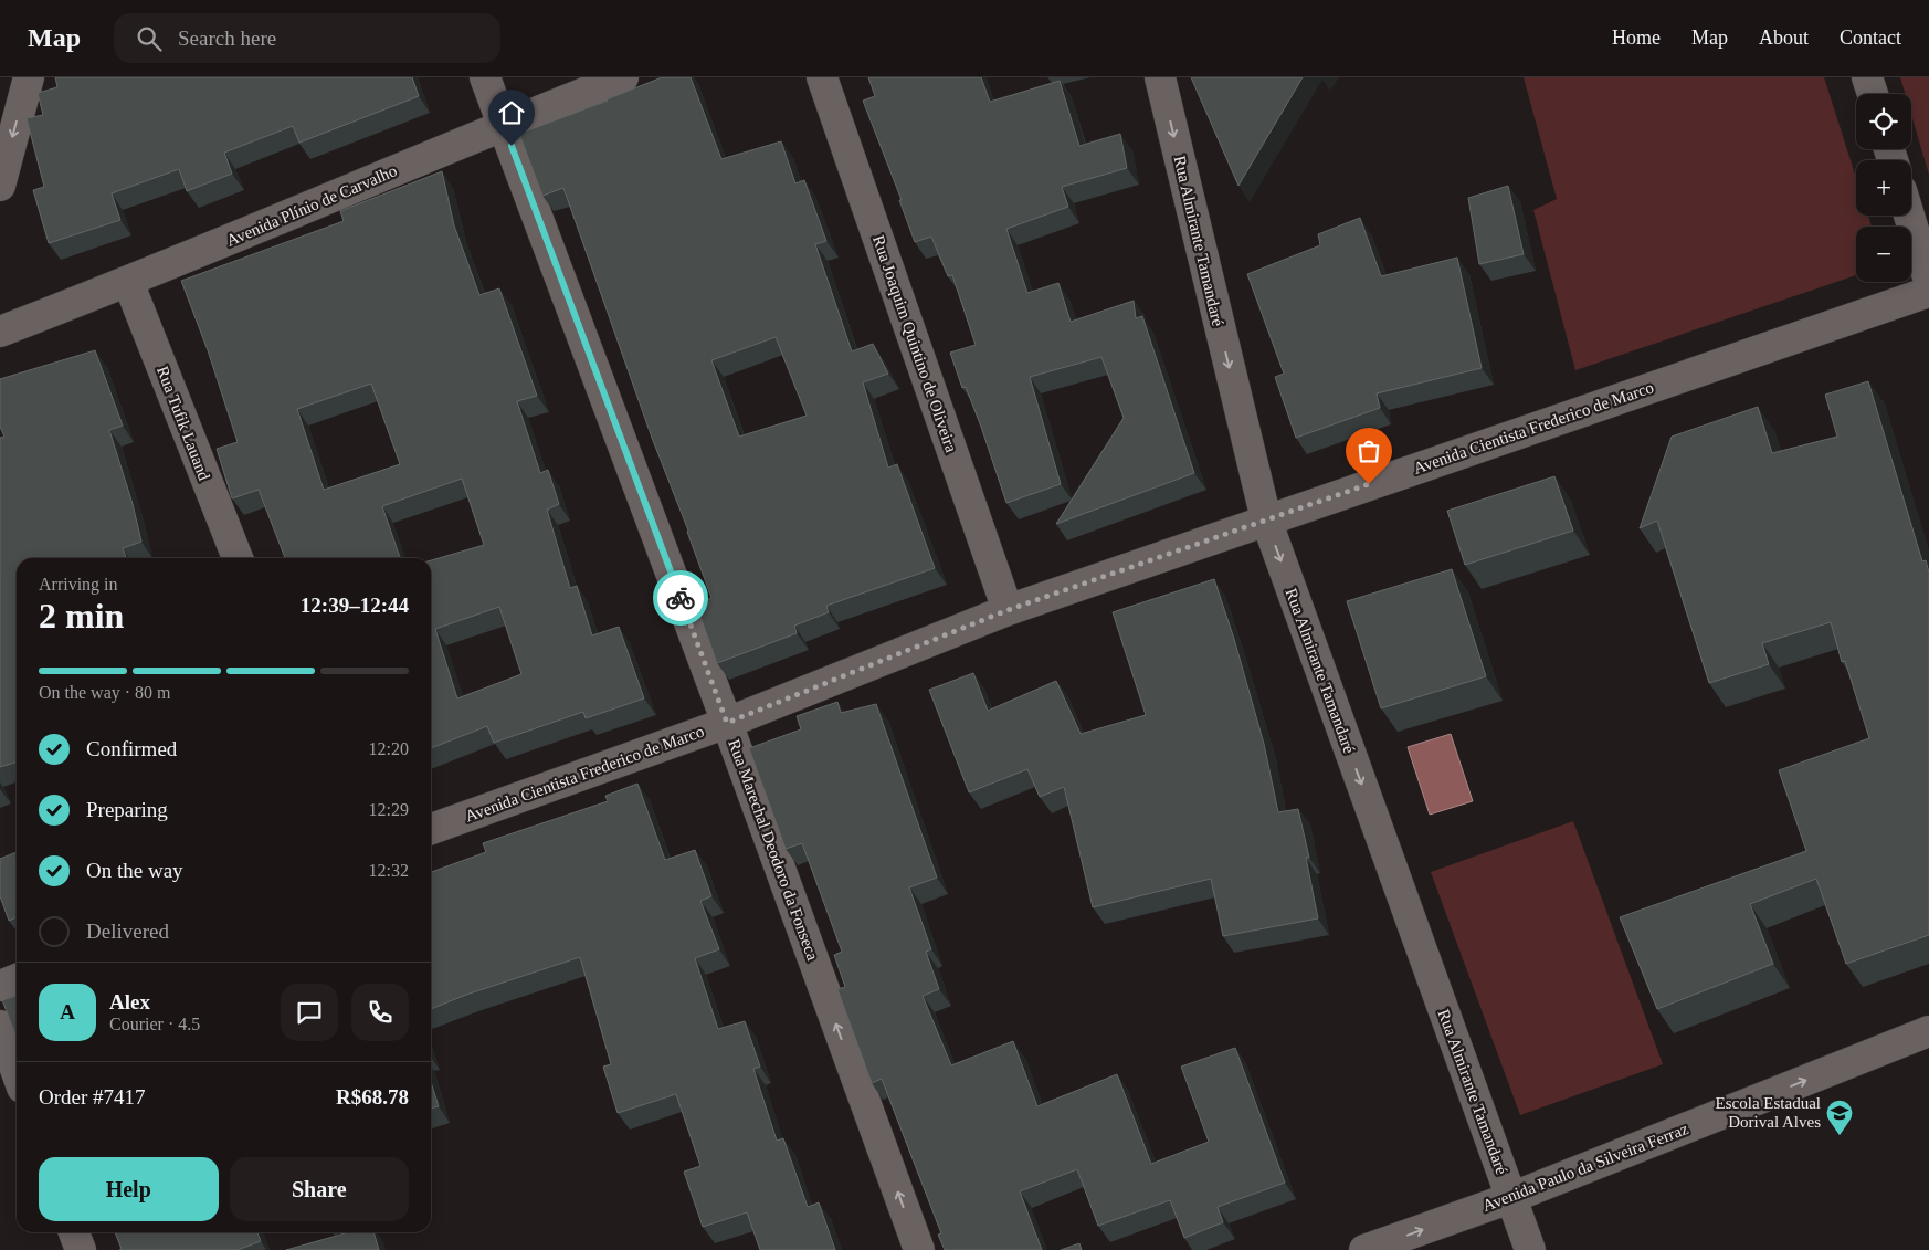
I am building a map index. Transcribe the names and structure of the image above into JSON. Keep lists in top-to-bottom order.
{
  "streets": {
    "street": [
      "Avenida Plínio de Carvalho",
      "Rua Almirante Tamandaré",
      "Rua Joaquim Quintino de Oliveira",
      "Rua Tufik Lauand",
      "Avenida Cientista Frederico de Marco",
      "Rua Marechal Deodoro da Fonseca",
      "Avenida Paulo da Silveira Ferraz"
    ]
  },
  "crossings": [
    ["Avenida Plínio de Carvalho", "Rua Tufik Lauand"],
    ["Avenida Plínio de Carvalho", "Rua Marechal Deodoro da Fonseca"],
    ["Rua Almirante Tamandaré", "Avenida Cientista Frederico de Marco"],
    ["Rua Almirante Tamandaré", "Avenida Paulo da Silveira Ferraz"],
    ["Rua Joaquim Quintino de Oliveira", "Avenida Cientista Frederico de Marco"],
    ["Avenida Cientista Frederico de Marco", "Rua Marechal Deodoro da Fonseca"]
  ],
  "one_way": ["Rua Almirante Tamandaré", "Rua Marechal Deodoro da Fonseca", "Avenida Paulo da Silveira Ferraz"],
  "places": {
    "school or university": ["Escola Estadual Dorival Alves"]
  },
  "page": {
    "header": "Map",
    "search": "Search here",
    "nav": [
      "Home",
      "Map",
      "About",
      "Contact"
    ],
    "map_buttons": ["+", "−"],
    "heading": ["2 min", "Arriving in", "12:39–12:44"],
    "panel": [
      "Alex",
      "Courier · 4.5",
      "Order #7417",
      "R$68.78"
    ],
    "bar": "On the way · 80 m",
    "list": [
      ["Confirmed", "12:20"],
      ["Preparing", "12:29"],
      ["On the way", "12:32"],
      "Delivered"
    ],
    "round": "A",
    "buttons": ["Help", "Share"]
  }
}
